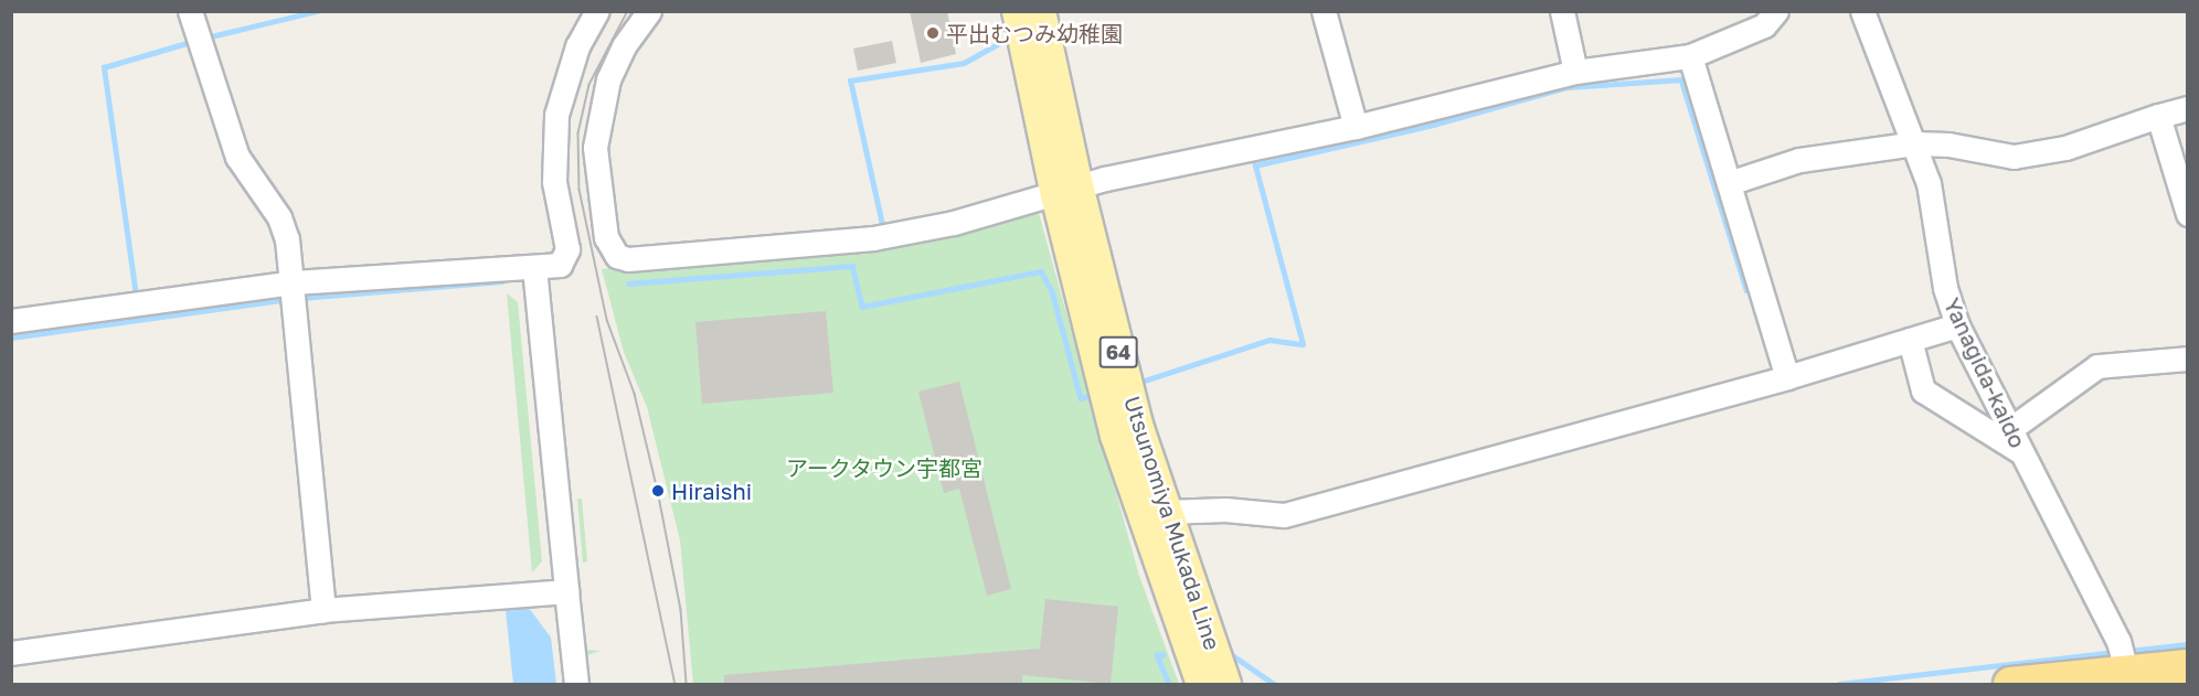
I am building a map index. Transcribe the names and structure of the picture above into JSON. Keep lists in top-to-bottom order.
{
  "streets": {
    "main road": ["64", "Utsunomiya Mukada Line"],
    "street": ["Yanagida-kaido"]
  },
  "parks": ["アークタウン宇都宮"],
  "places": ["平出むつみ幼稚園", "Hiraishi"]
}
